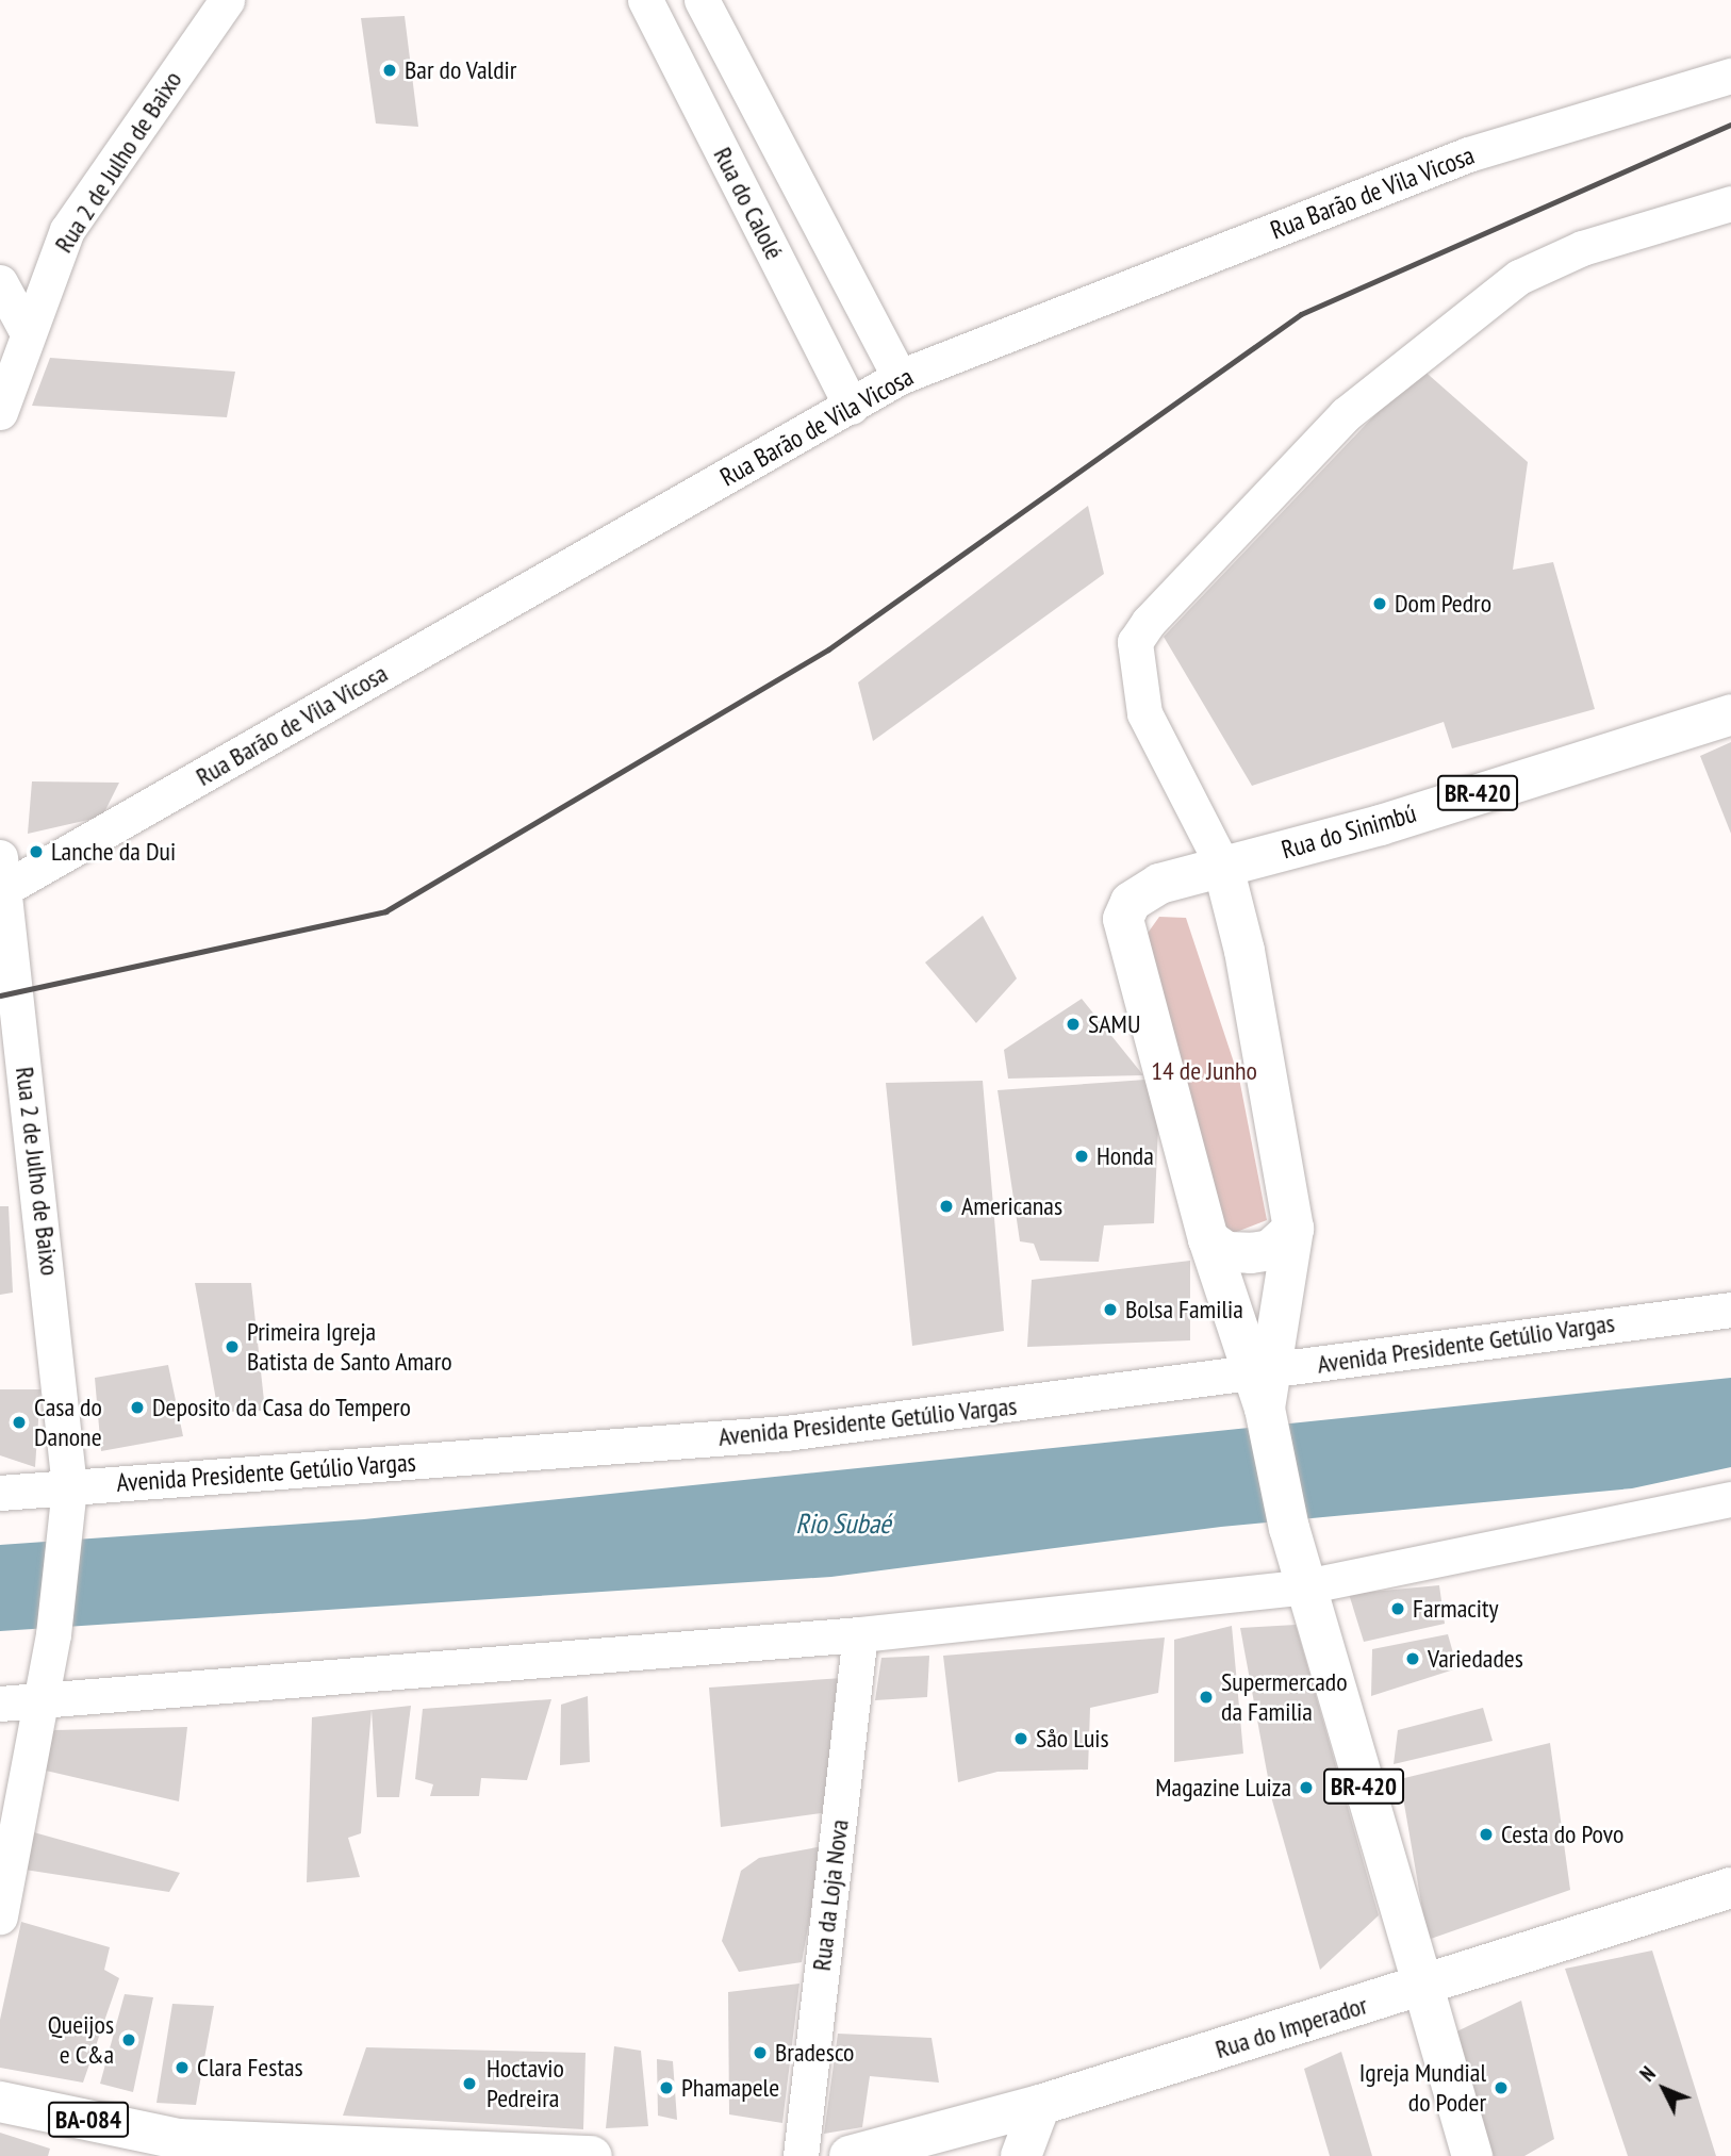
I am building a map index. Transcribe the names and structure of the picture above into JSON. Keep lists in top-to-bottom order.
{
  "streets": {
    "main road": [
      "BR-420",
      "Rua do Sinimbú",
      "Rua do Imperador",
      "BA-084"
    ],
    "street": [
      "Rua 2 de Julho de Baixo",
      "Rua Barão de Vila Vicosa",
      "Rua do Calolé",
      "Avenida Presidente Getúlio Vargas",
      "Rua da Loja Nova"
    ]
  },
  "crossings": [
    ["Rua 2 de Julho de Baixo", "Rua Barão de Vila Vicosa"],
    ["Rua 2 de Julho de Baixo", "Avenida Presidente Getúlio Vargas"],
    ["Rua Barão de Vila Vicosa", "Rua do Calolé"],
    ["BR-420", "Rua do Sinimbú"],
    ["BR-420", "Avenida Presidente Getúlio Vargas"],
    ["BR-420", "Rua do Imperador"]
  ],
  "water": ["Rio Subaé"],
  "parks": ["14 de Junho"],
  "places": [
    "Bar do Valdir",
    "Dom Pedro",
    "Lanche da Dui",
    "SAMU",
    "Honda",
    "Americanas",
    "Bolsa Familia",
    "Primeira Igreja Batista de Santo Amaro",
    "Deposito da Casa do Tempero",
    "Casa do Danone",
    "Farmacity",
    "Variedades",
    "Supermercado da Familia",
    "Såo Luis",
    "Magazine Luiza",
    "Cesta do Povo",
    "Queijos e C&a",
    "Bradesco",
    "Clara Festas",
    "Hoctavio Pedreira",
    "Phamapele",
    "Igreja Mundial do Poder"
  ],
  "north": "top left"
}
